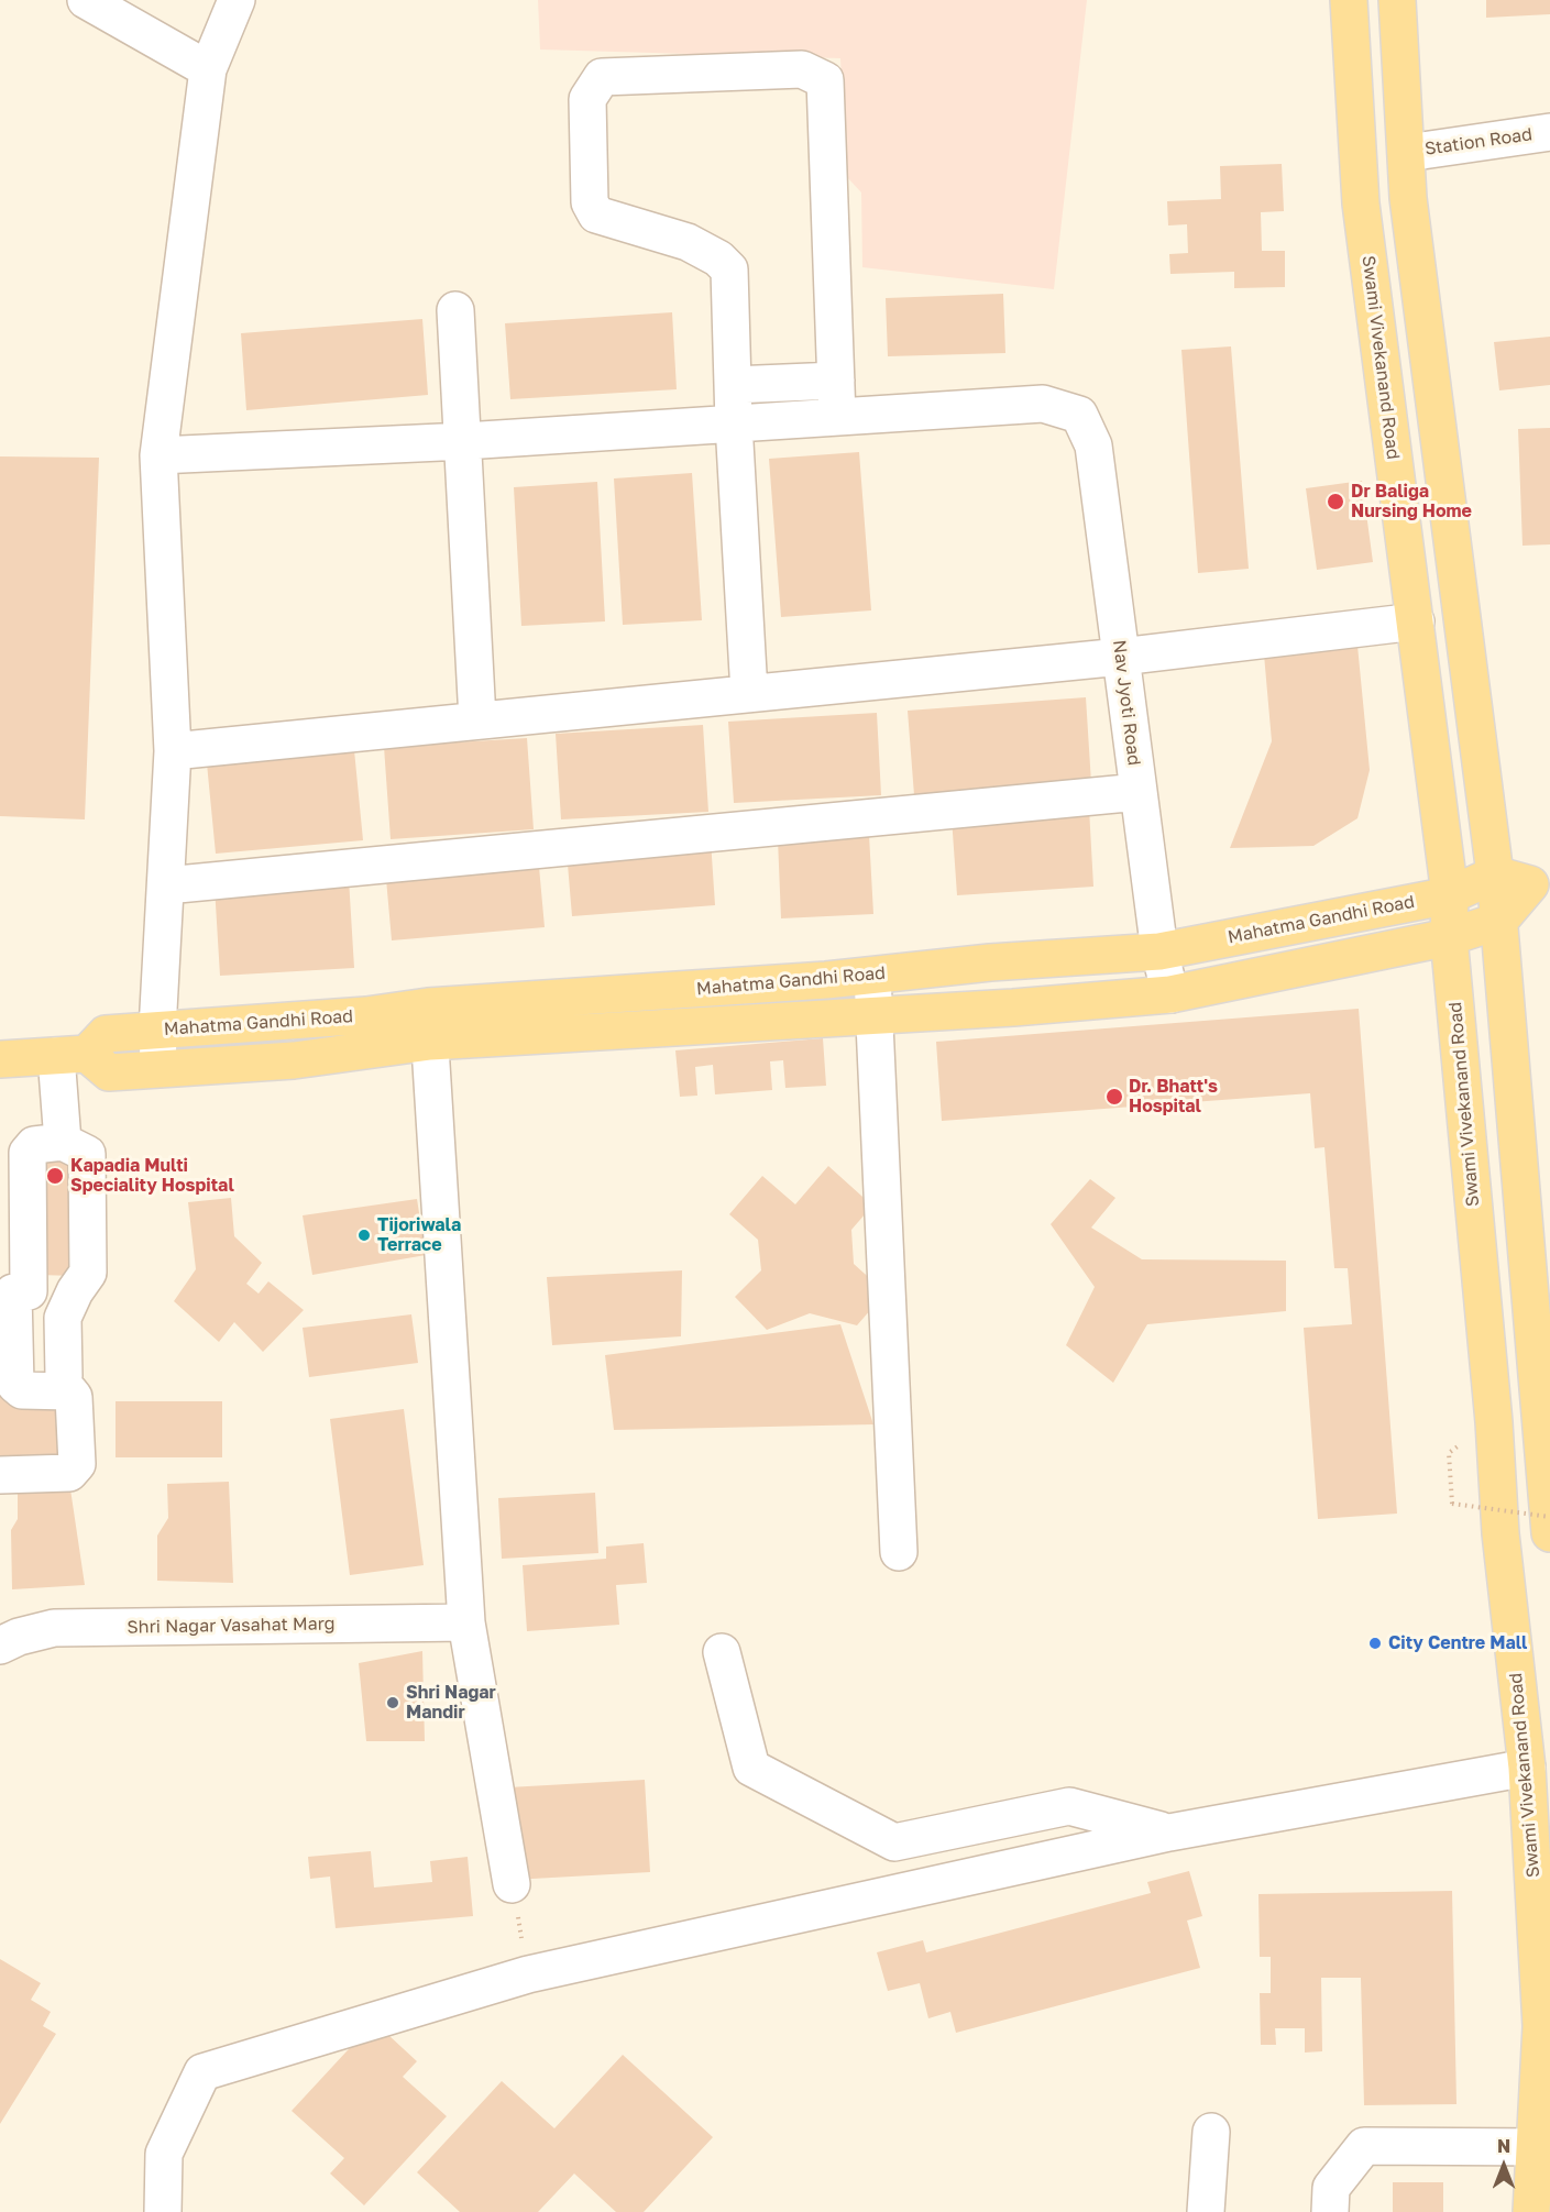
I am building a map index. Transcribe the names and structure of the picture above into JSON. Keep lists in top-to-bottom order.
{
  "streets": {
    "main road": ["Swami Vivekanand Road", "Mahatma Gandhi Road"],
    "street": ["Station Road", "Nav Jyoti Road", "Shri Nagar Vasahat Marg"]
  },
  "crossings": [
    ["Swami Vivekanand Road", "Mahatma Gandhi Road"],
    ["Nav Jyoti Road", "Mahatma Gandhi Road"]
  ],
  "places": [
    "Dr Baliga Nursing Home",
    "Dr. Bhatt's Hospital",
    "Kapadia Multi Speciality Hospital",
    "Tijoriwala Terrace",
    "City Centre Mall",
    "Shri Nagar Mandir"
  ],
  "north": "top"
}
